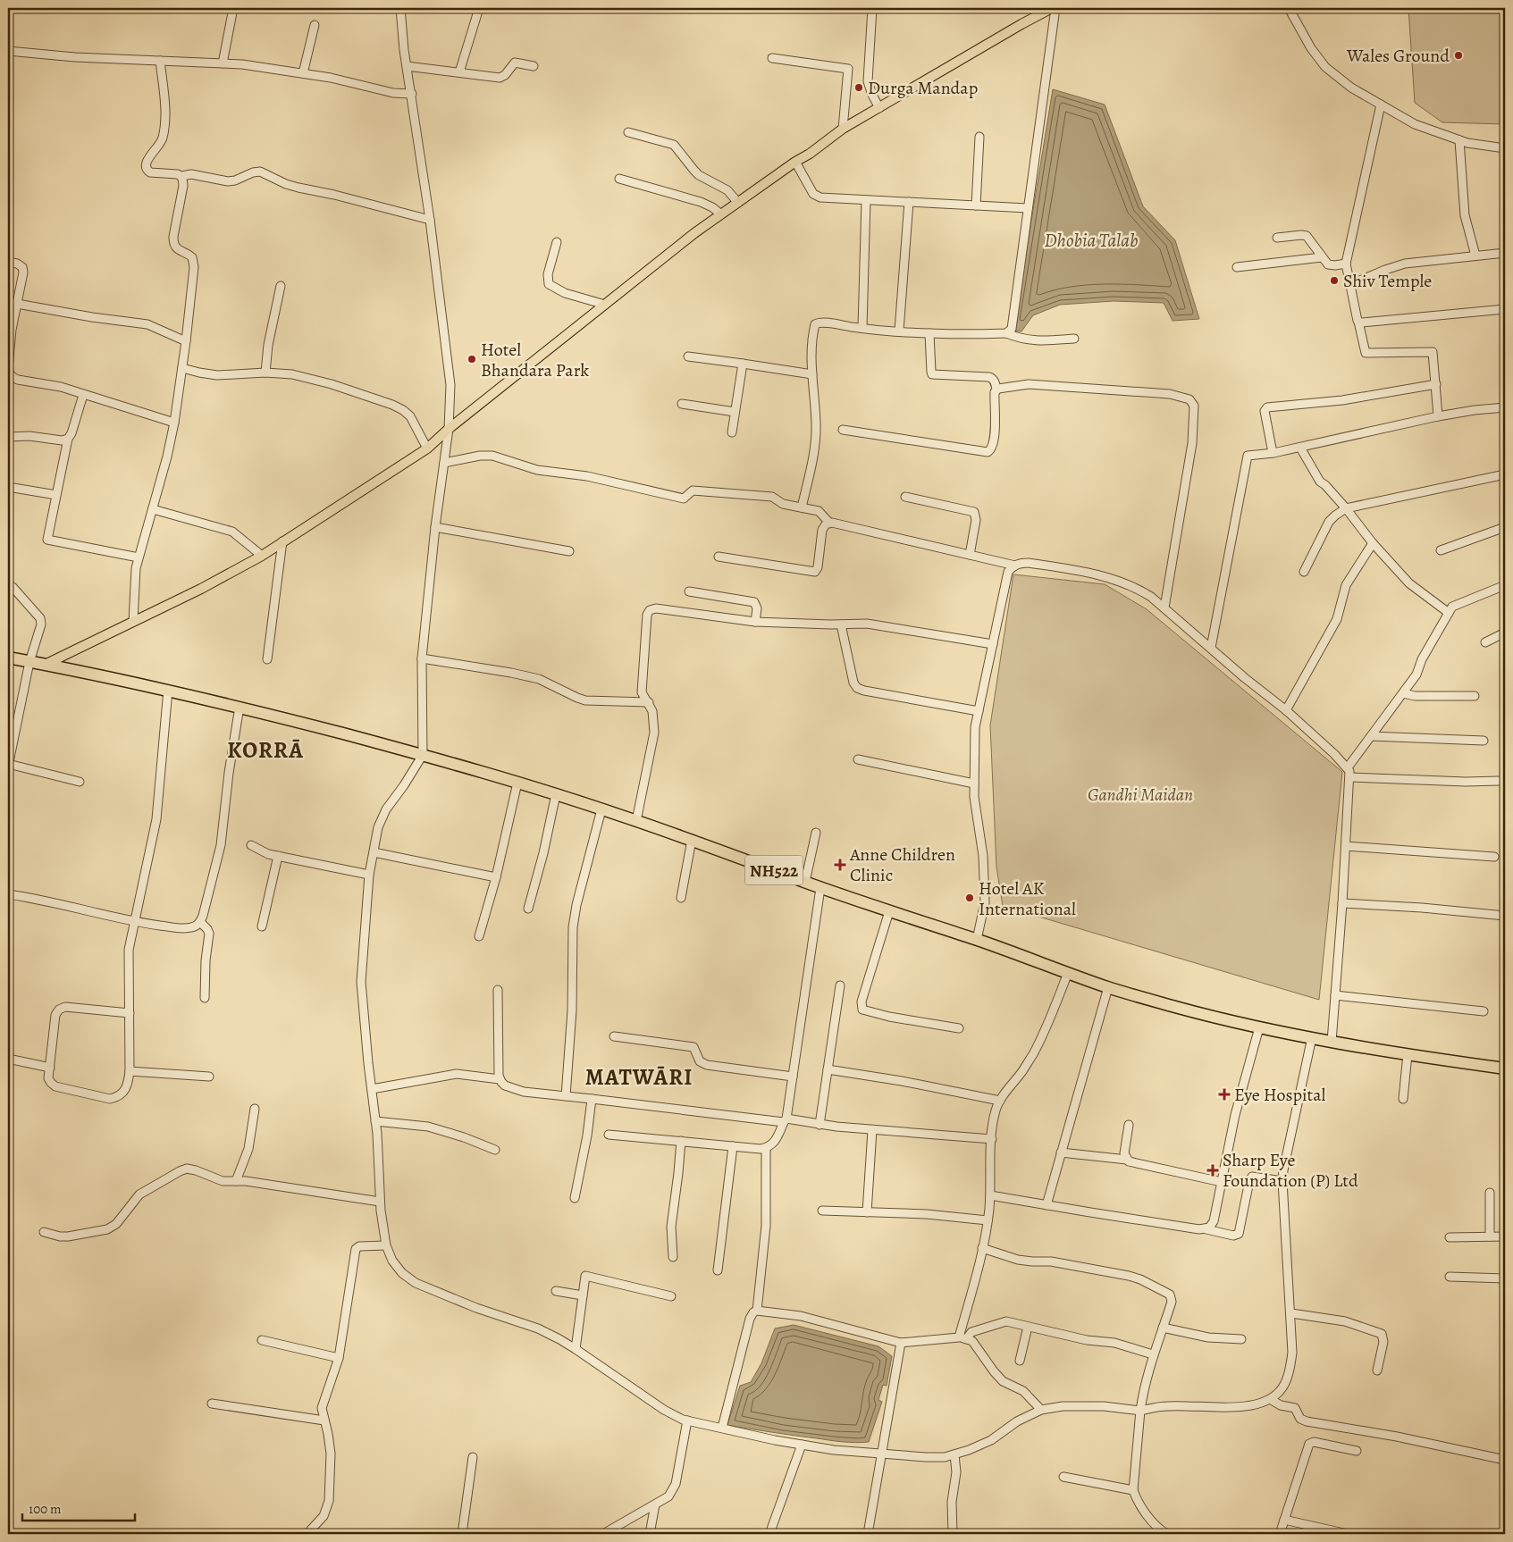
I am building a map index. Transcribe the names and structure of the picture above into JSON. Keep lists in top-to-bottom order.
{
  "streets": {
    "highway": ["NH522"]
  },
  "districts": ["KORRĀ", "MATWĀRI"],
  "water": ["Dhobia Talab"],
  "parks": ["Gandhi Maidan"],
  "places": {
    "other": [
      "Wales Ground",
      "Durga Mandap",
      "Shiv Temple",
      "Hotel Bhandara Park",
      "Hotel AK International"
    ],
    "health": ["Anne Children Clinic", "Eye Hospital", "Sharp Eye Foundation (P) Ltd"]
  },
  "scale_bar": "100 m"
}
